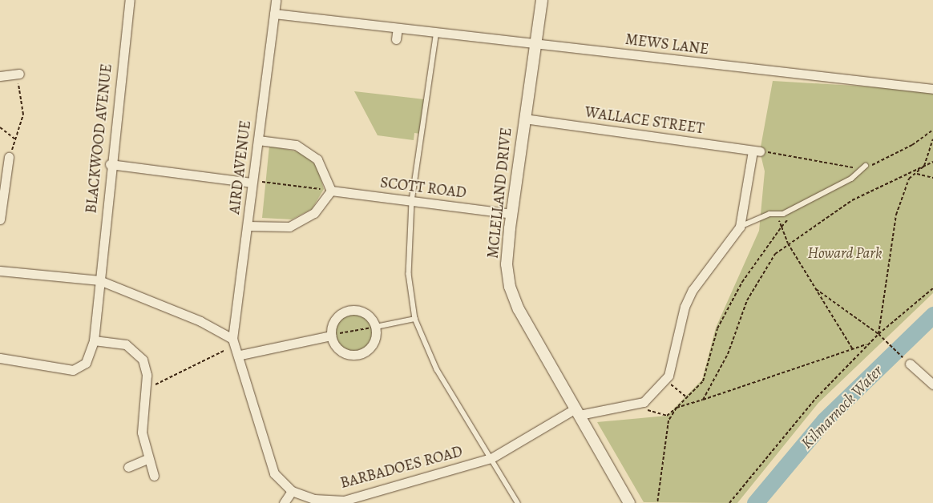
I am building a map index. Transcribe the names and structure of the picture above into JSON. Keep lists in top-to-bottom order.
{
  "streets": {
    "street": [
      "MEWS LANE",
      "WALLACE STREET",
      "BLACKWOOD AVENUE",
      "AIRD AVENUE",
      "SCOTT ROAD",
      "MCLELLAND DRIVE",
      "BARBADOES ROAD"
    ]
  },
  "crossings": [
    ["MEWS LANE", "AIRD AVENUE"],
    ["MEWS LANE", "MCLELLAND DRIVE"],
    ["WALLACE STREET", "MCLELLAND DRIVE"],
    ["AIRD AVENUE", "BARBADOES ROAD"],
    ["SCOTT ROAD", "MCLELLAND DRIVE"],
    ["MCLELLAND DRIVE", "BARBADOES ROAD"]
  ],
  "water": ["Kilmarnock Water"],
  "parks": ["Howard Park"]
}
